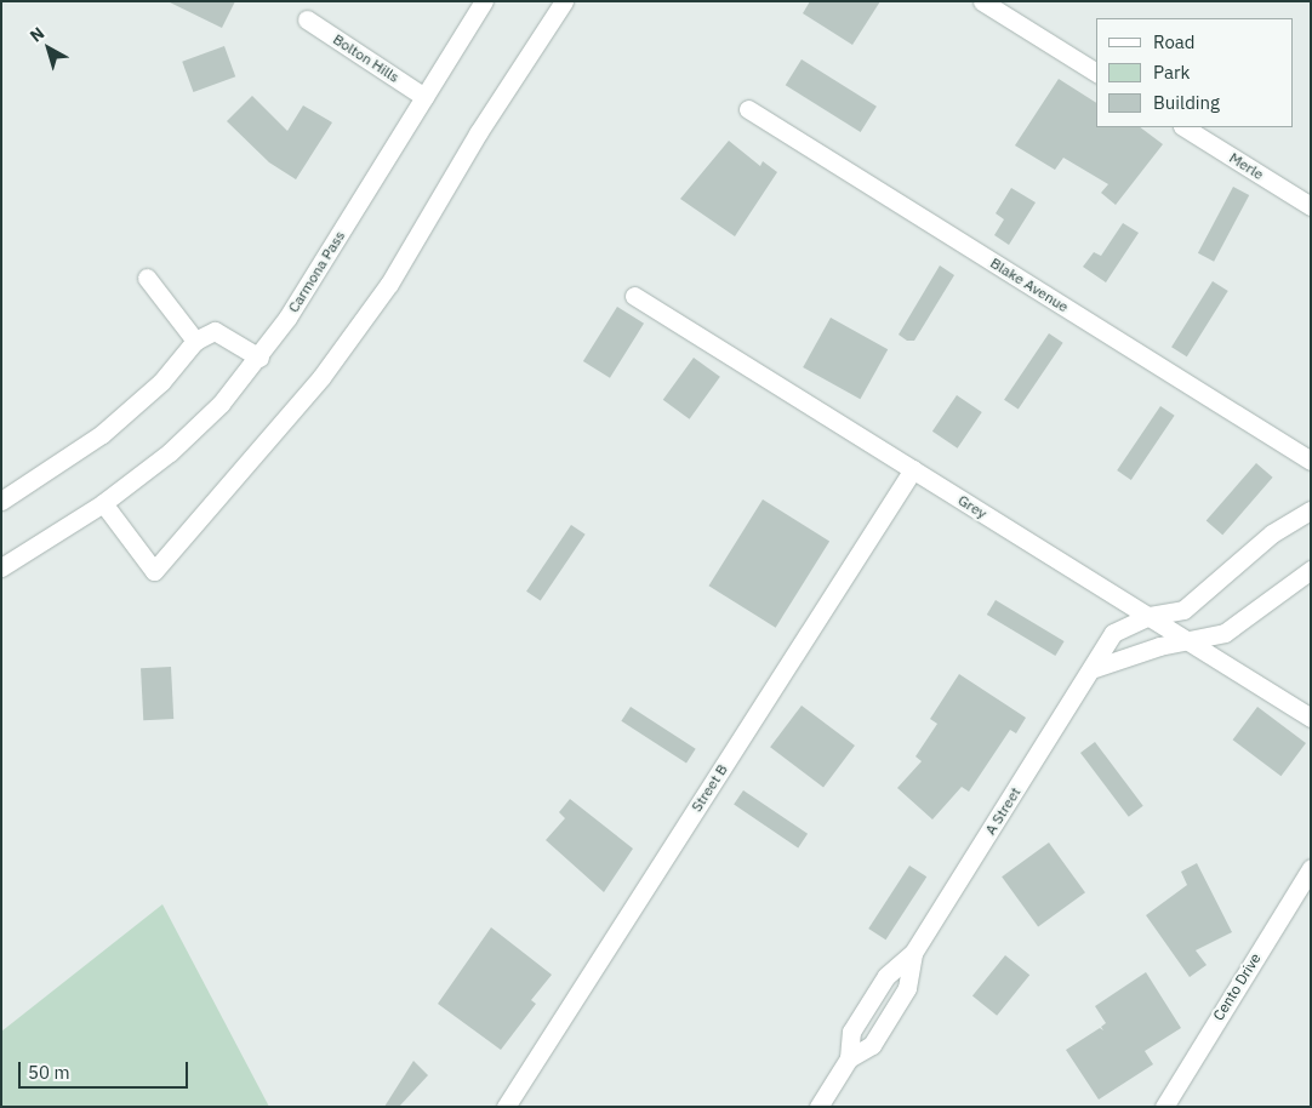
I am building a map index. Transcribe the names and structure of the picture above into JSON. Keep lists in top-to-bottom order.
{
  "streets": {
    "street": [
      "Bolton Hills",
      "Merle",
      "Carmona Pass",
      "Blake Avenue",
      "Grey",
      "Street B",
      "A Street",
      "Cento Drive"
    ]
  },
  "crossings": [
    ["Bolton Hills", "Carmona Pass"],
    ["Grey", "Street B"],
    ["Grey", "A Street"]
  ],
  "legend": ["Road", "Park", "Building"],
  "scale_bar": "50 m",
  "north": "top left"
}
